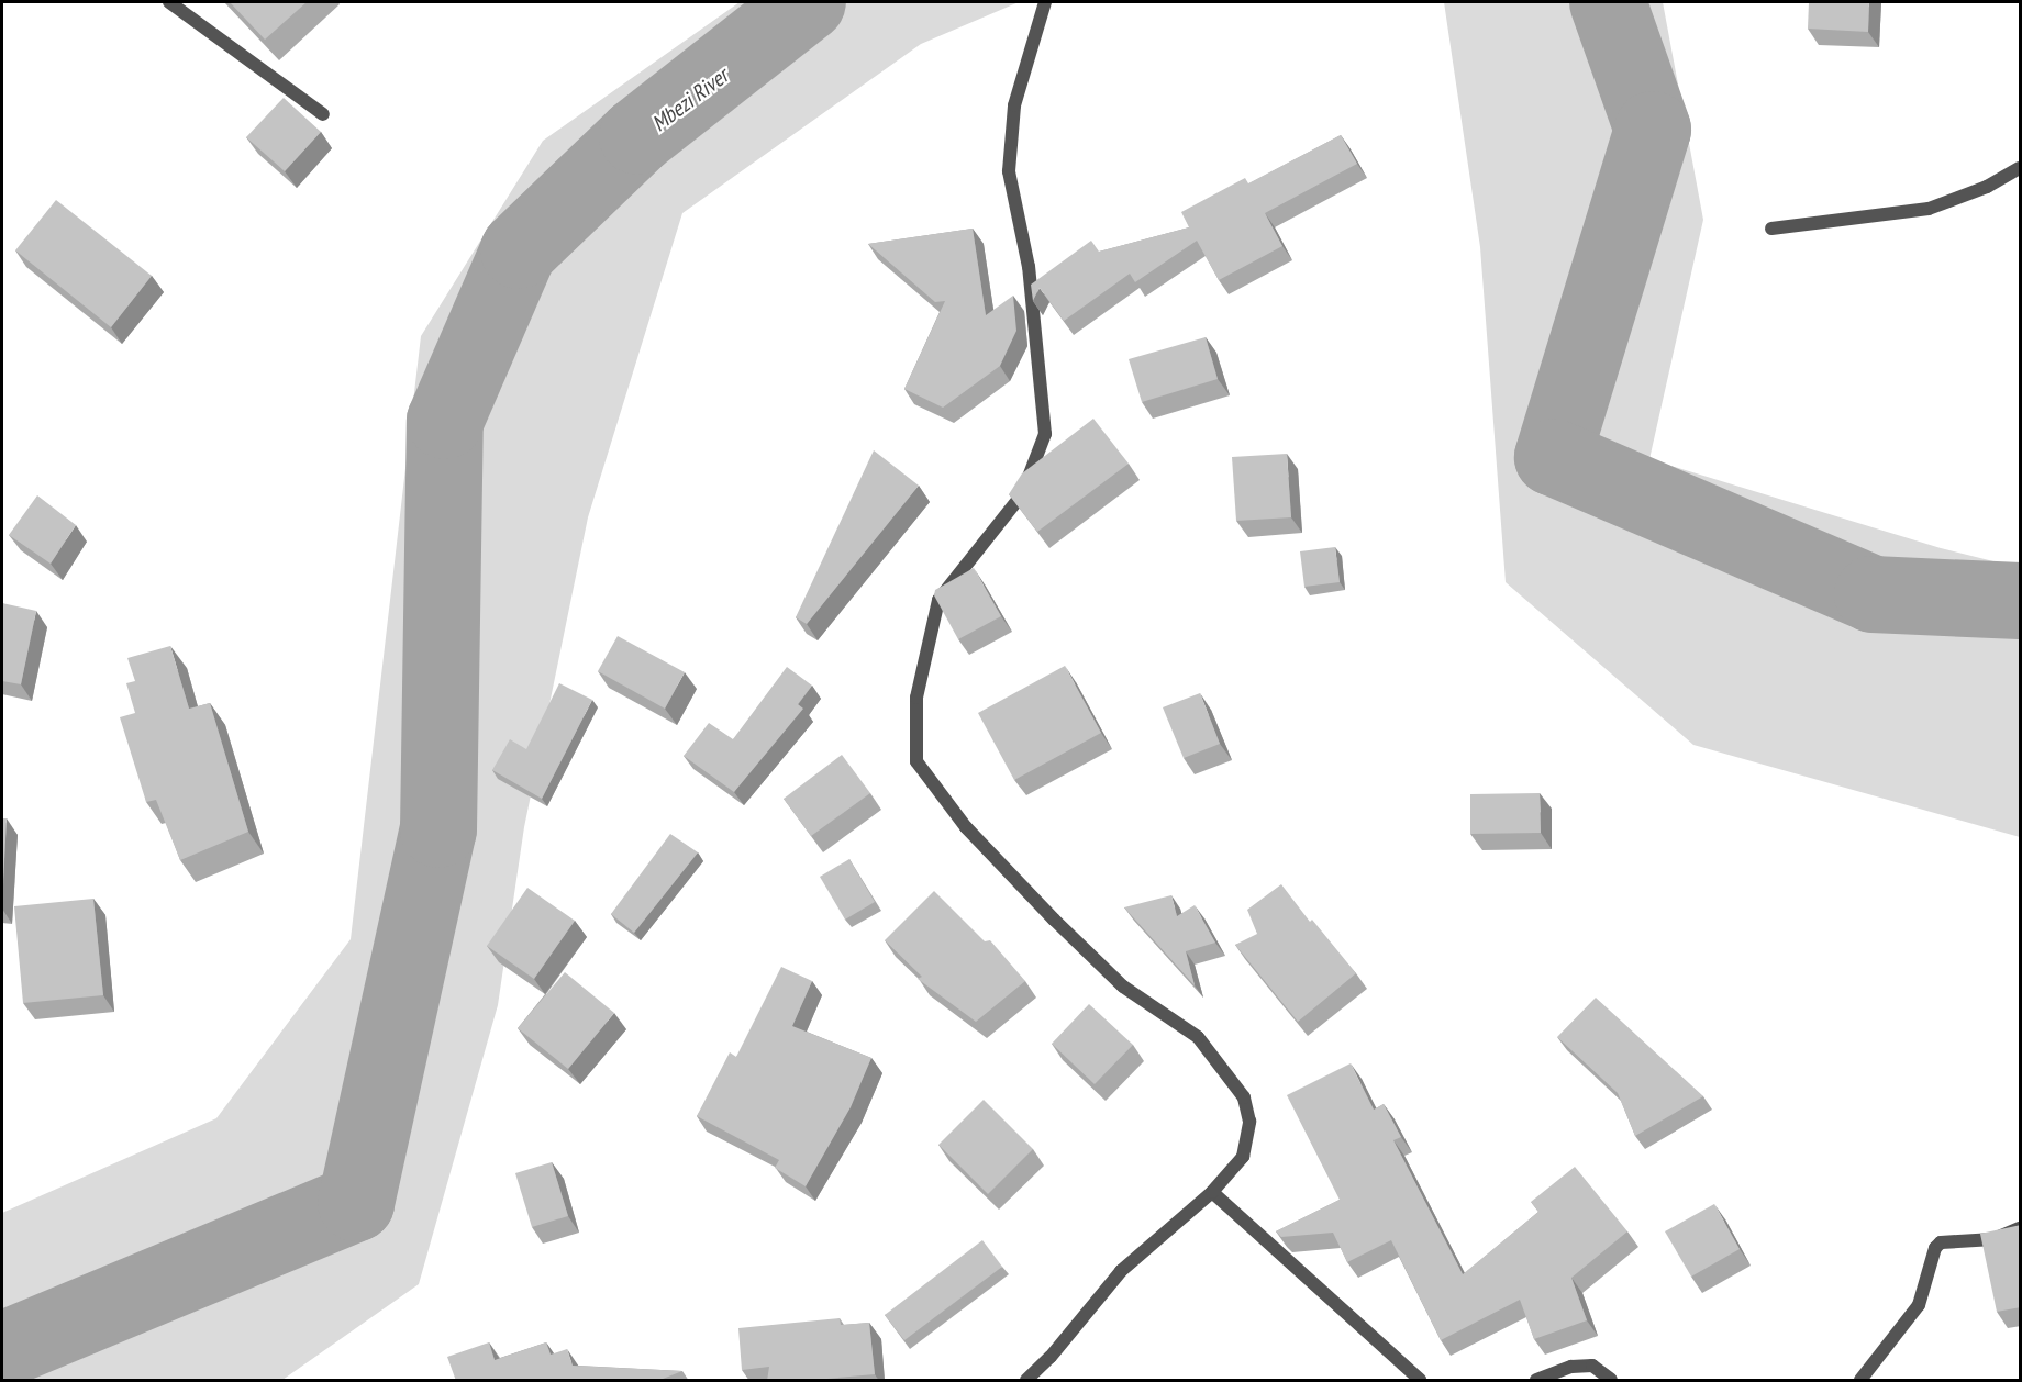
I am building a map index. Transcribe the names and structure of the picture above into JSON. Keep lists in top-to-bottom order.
{
  "water": ["Mbezi River"]
}
